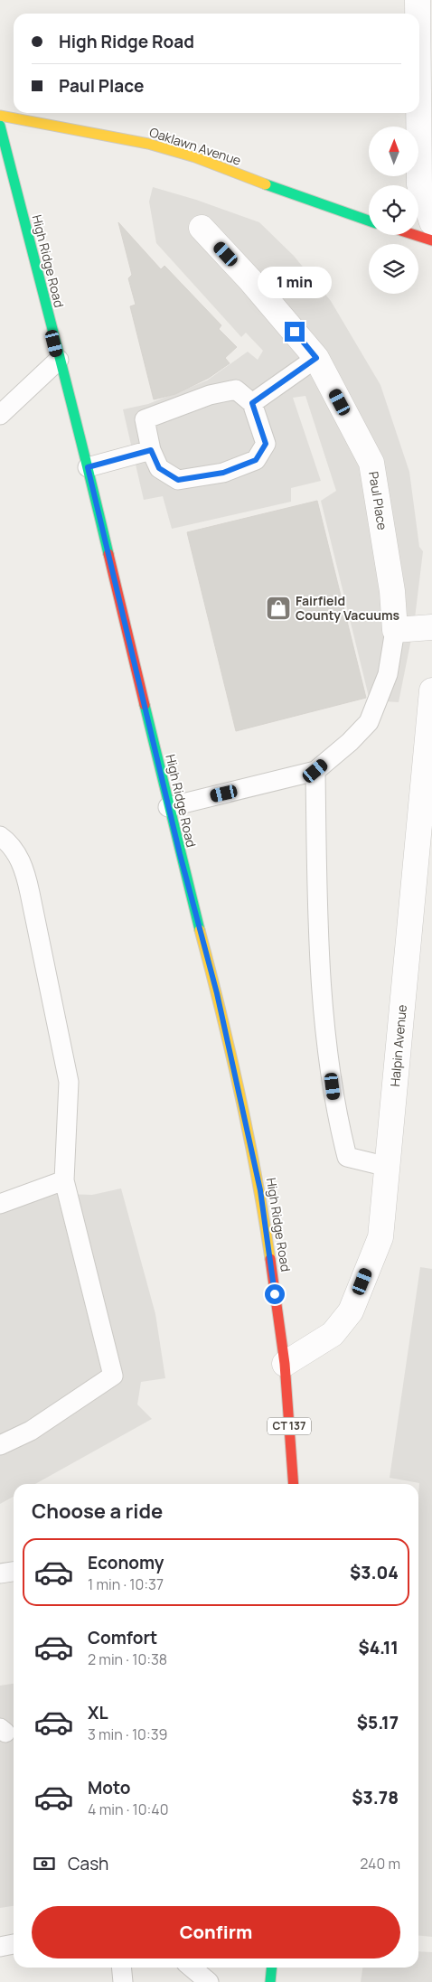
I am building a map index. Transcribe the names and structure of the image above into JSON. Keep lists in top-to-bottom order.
{
  "streets": {
    "main road": ["Oaklawn Avenue", "High Ridge Road", "CT 137"],
    "street": ["Paul Place", "Halpin Avenue"]
  },
  "crossings": [
    ["High Ridge Road", "Halpin Avenue"]
  ],
  "places": {
    "shop": ["Fairfield County Vacuums"]
  },
  "north": "top",
  "page": {
    "banner": ["High Ridge Road", "Paul Place"],
    "bubble": "1 min",
    "heading": "Choose a ride",
    "list": [
      {
        "name": "Economy",
        "note": "1 min · 10:37",
        "value": "$3.04"
      },
      {
        "name": "Comfort",
        "note": "2 min · 10:38",
        "value": "$4.11"
      },
      {
        "name": "XL",
        "note": "3 min · 10:39",
        "value": "$5.17"
      },
      {
        "name": "Moto",
        "note": "4 min · 10:40",
        "value": "$3.78"
      }
    ],
    "pay": ["Cash", "240 m"],
    "buttons": "Confirm"
  }
}
